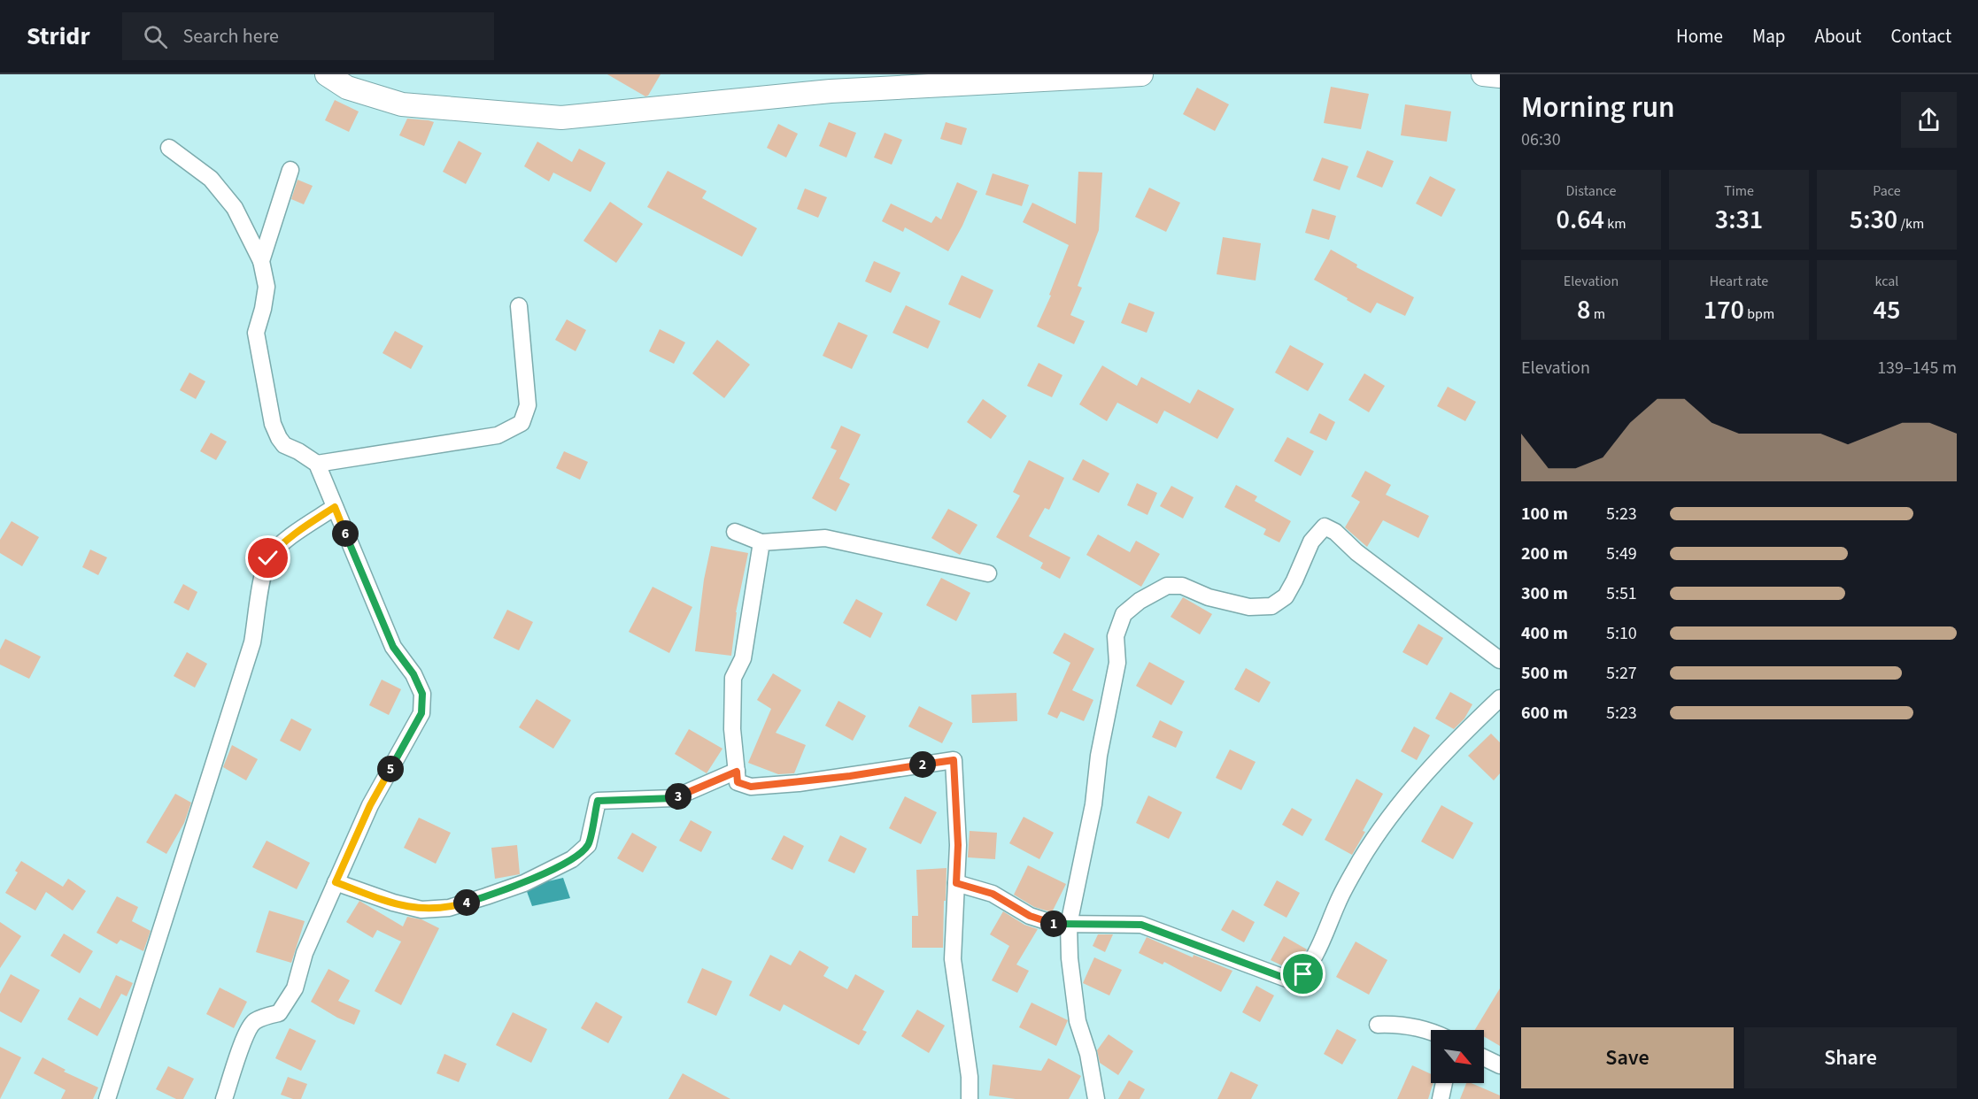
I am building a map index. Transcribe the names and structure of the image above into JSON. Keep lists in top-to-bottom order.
{
  "north": "bottom right",
  "page": {
    "header": "Stridr",
    "search": "Search here",
    "nav": [
      "Home",
      "Map",
      "About",
      "Contact"
    ],
    "heading": ["Morning run", "06:30"],
    "stats": [
      ["Distance", "0.64 km"],
      ["Time", "3:31"],
      ["Pace", "5:30 /km"],
      ["Elevation", "8 m"],
      ["Heart rate", "170 bpm"],
      ["kcal", "45"]
    ],
    "chart": ["Elevation", "139–145 m"],
    "list": [
      {
        "name": "100 m",
        "note": "5:23"
      },
      {
        "name": "200 m",
        "note": "5:49"
      },
      {
        "name": "300 m",
        "note": "5:51"
      },
      {
        "name": "400 m",
        "note": "5:10"
      },
      {
        "name": "500 m",
        "note": "5:27"
      },
      {
        "name": "600 m",
        "note": "5:23"
      }
    ],
    "pins": [
      "6",
      "2",
      "5",
      "3",
      "4",
      "1"
    ],
    "buttons": ["Save", "Share"]
  }
}
